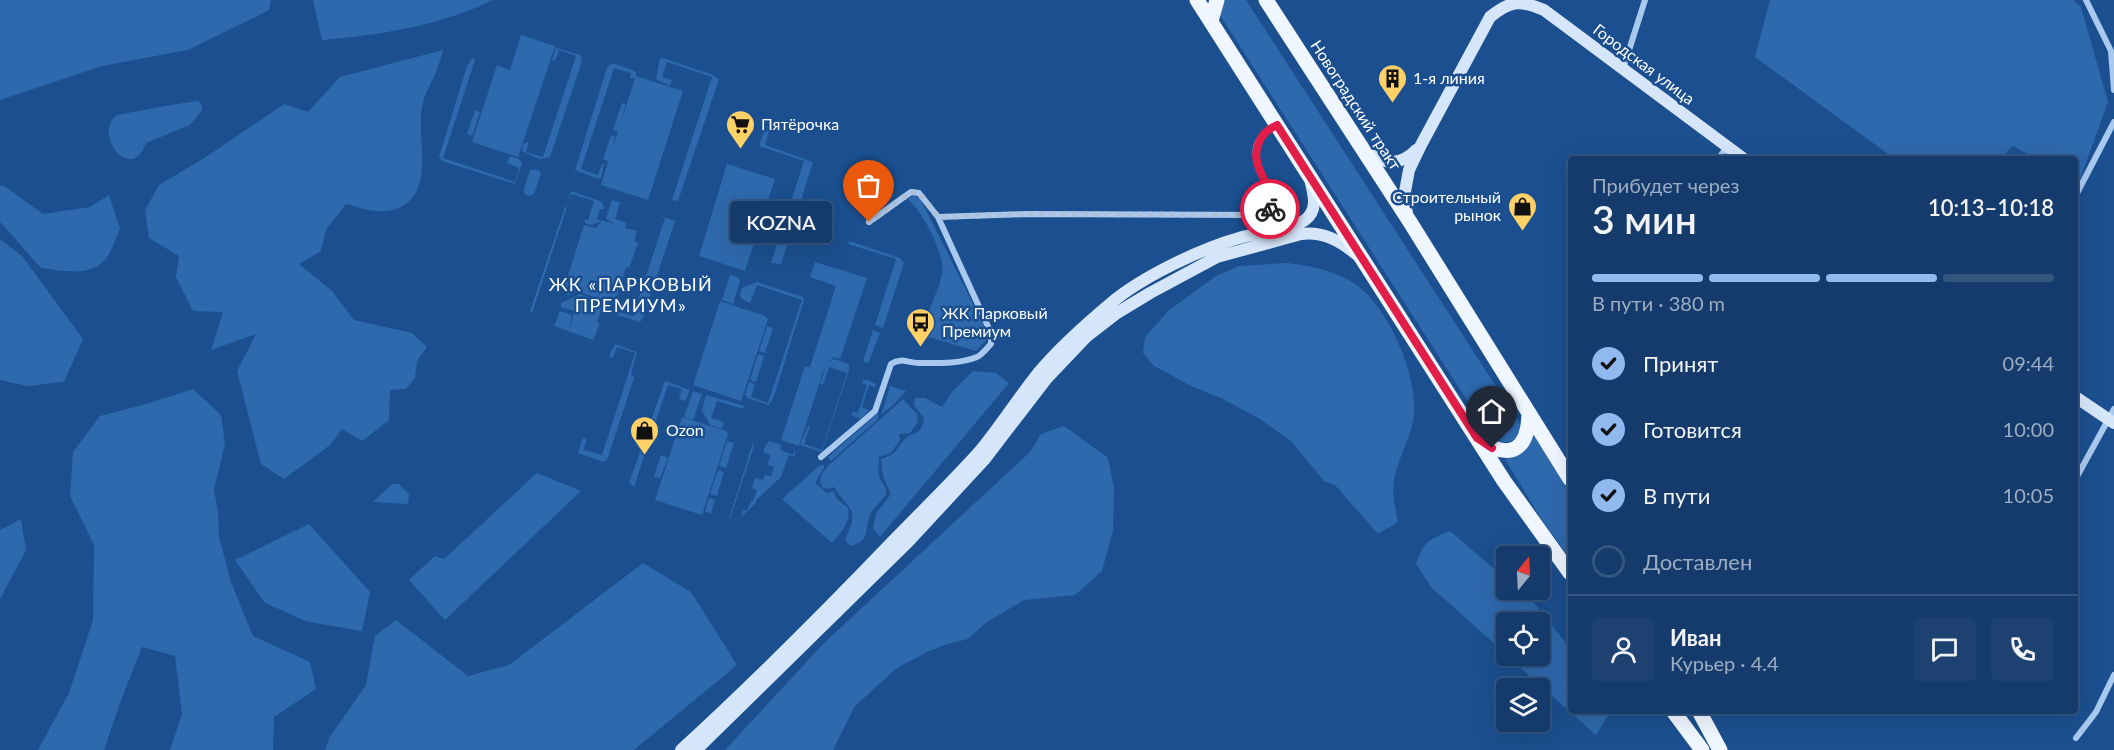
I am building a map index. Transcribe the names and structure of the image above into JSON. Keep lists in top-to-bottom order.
{
  "streets": {
    "main road": ["Городская улица", "Новоградский тракт"]
  },
  "crossings": [
    ["Городская улица", "Новоградский тракт"]
  ],
  "districts": ["ЖК «ПАРКОВЫЙ ПРЕМИУМ»"],
  "places": {
    "building": ["1-я линия"],
    "supermarket": ["Пятёрочка"],
    "other": ["KOZNA"],
    "shop": ["Строительный рынок", "Ozon"],
    "bus stop": ["ЖК Парковый Премиум"]
  },
  "north": "top",
  "page": {
    "heading": ["3 мин", "Прибудет через", "10:13–10:18"],
    "panel": ["Иван", "Курьер · 4.4"],
    "bubble": "KOZNA",
    "bar": "В пути · 380 m",
    "list": [
      ["Принят", "09:44"],
      ["Готовится", "10:00"],
      ["В пути", "10:05"],
      "Доставлен"
    ]
  }
}
